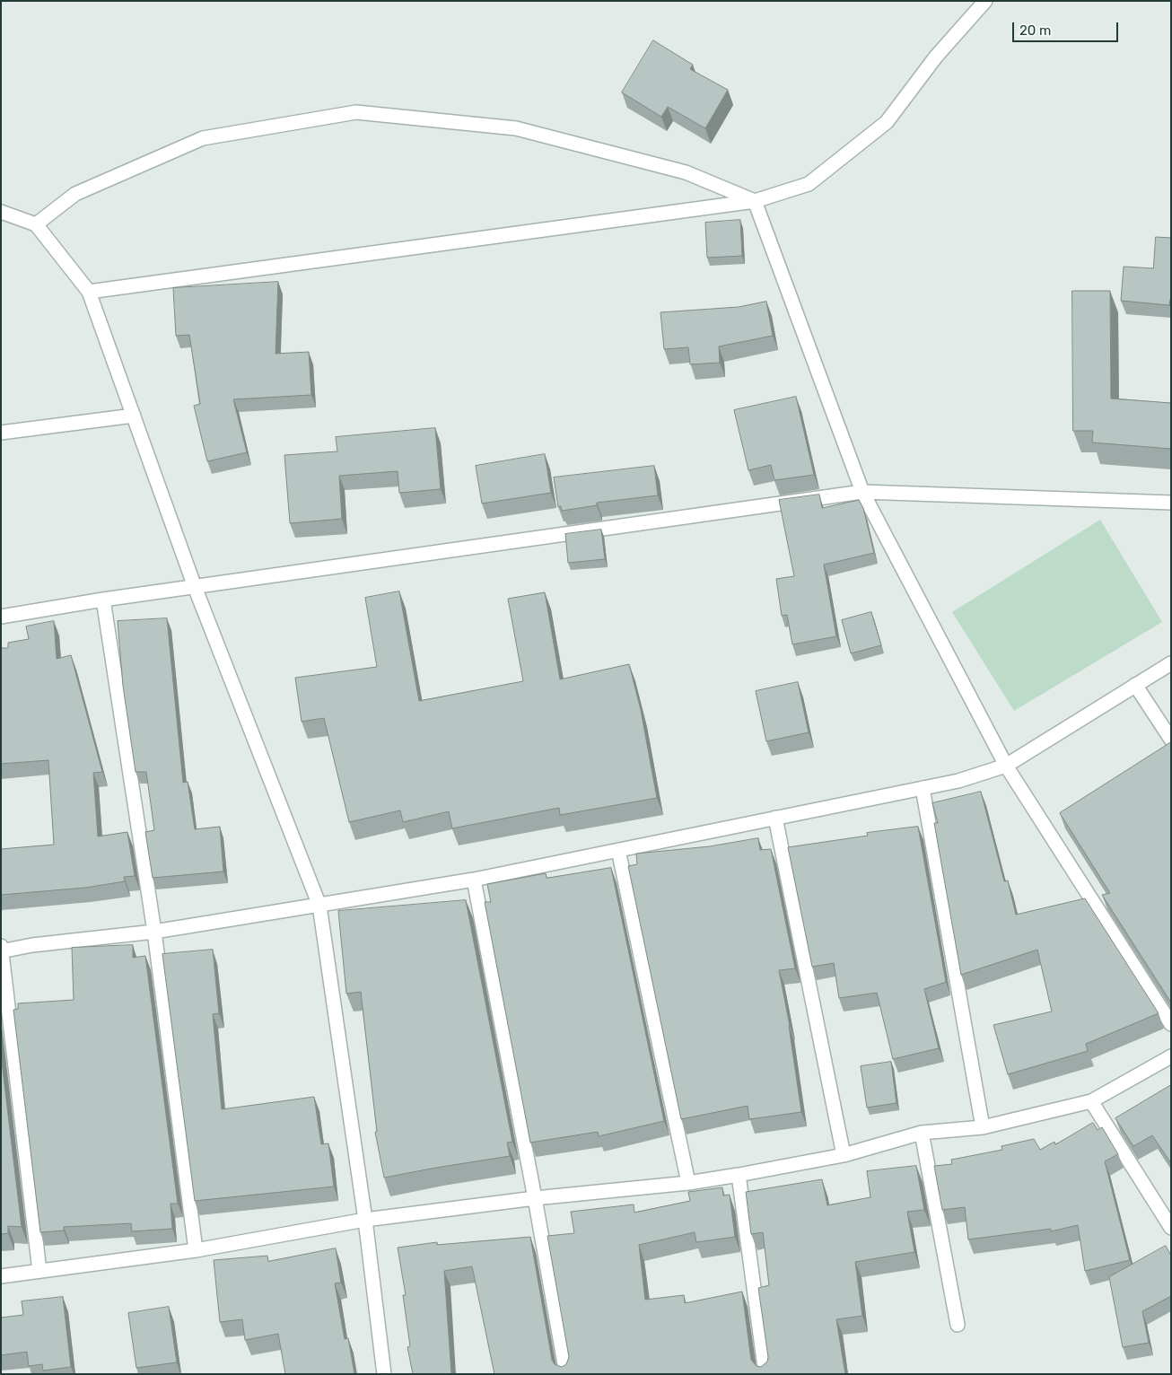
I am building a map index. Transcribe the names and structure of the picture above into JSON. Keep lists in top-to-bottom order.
{
  "scale_bar": "20 m"
}
